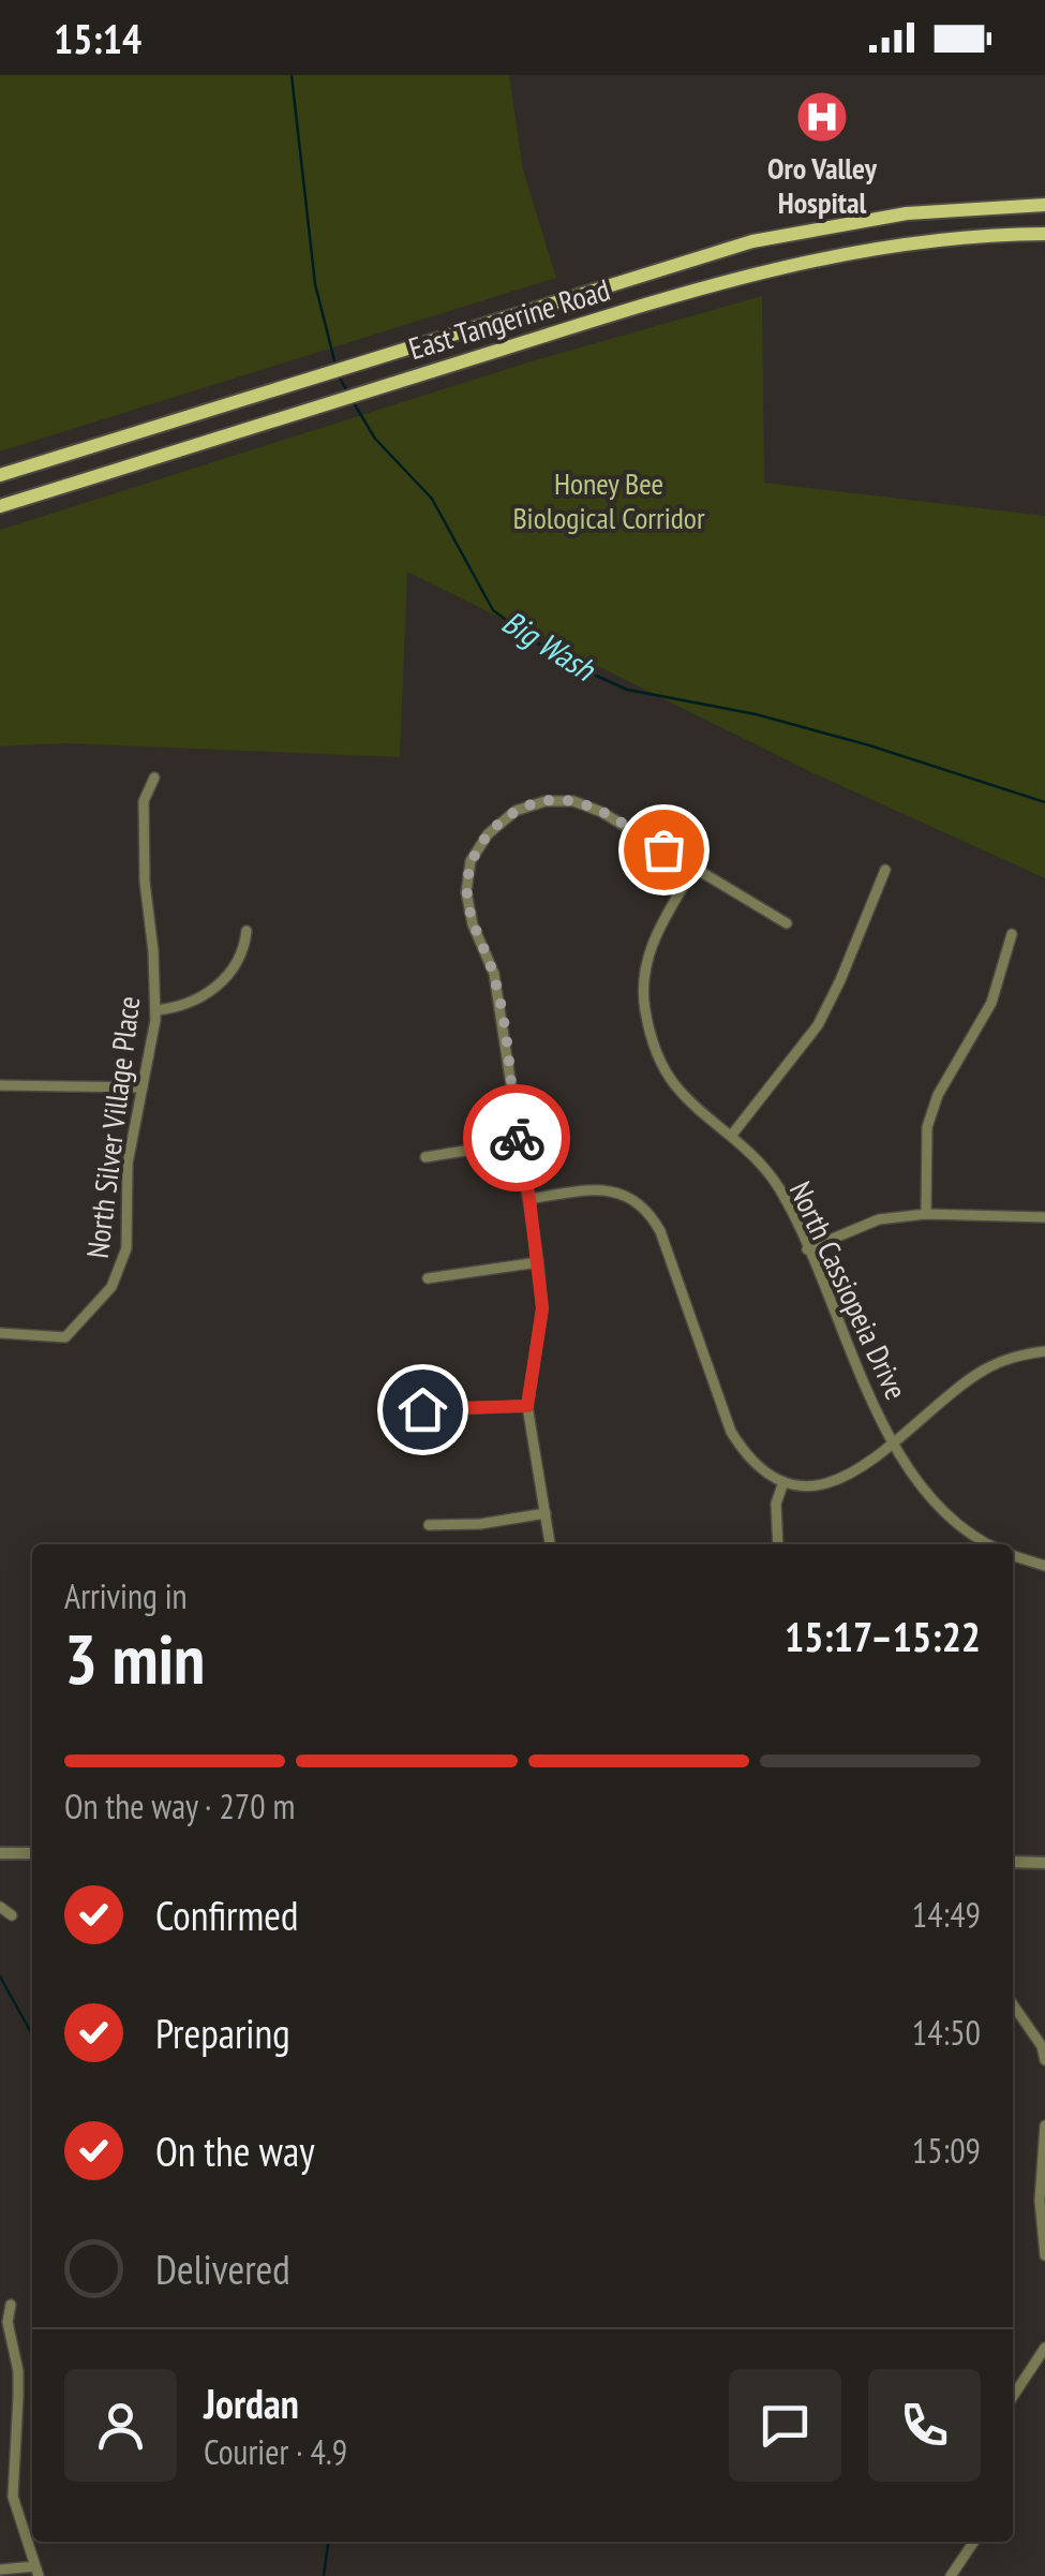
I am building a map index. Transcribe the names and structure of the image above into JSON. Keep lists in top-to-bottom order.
{
  "streets": {
    "main road": ["East Tangerine Road"],
    "street": ["North Silver Village Place", "North Cassiopeia Drive"]
  },
  "water": ["Big Wash"],
  "parks": ["Honey Bee Biological Corridor"],
  "places": {
    "hospital": ["Oro Valley Hospital"]
  },
  "page": {
    "status": "15:14",
    "heading": ["3 min", "Arriving in", "15:17–15:22"],
    "panel": ["Jordan", "Courier · 4.9"],
    "bar": "On the way · 270 m",
    "list": [
      ["Confirmed", "14:49"],
      ["Preparing", "14:50"],
      ["On the way", "15:09"],
      "Delivered"
    ]
  }
}
